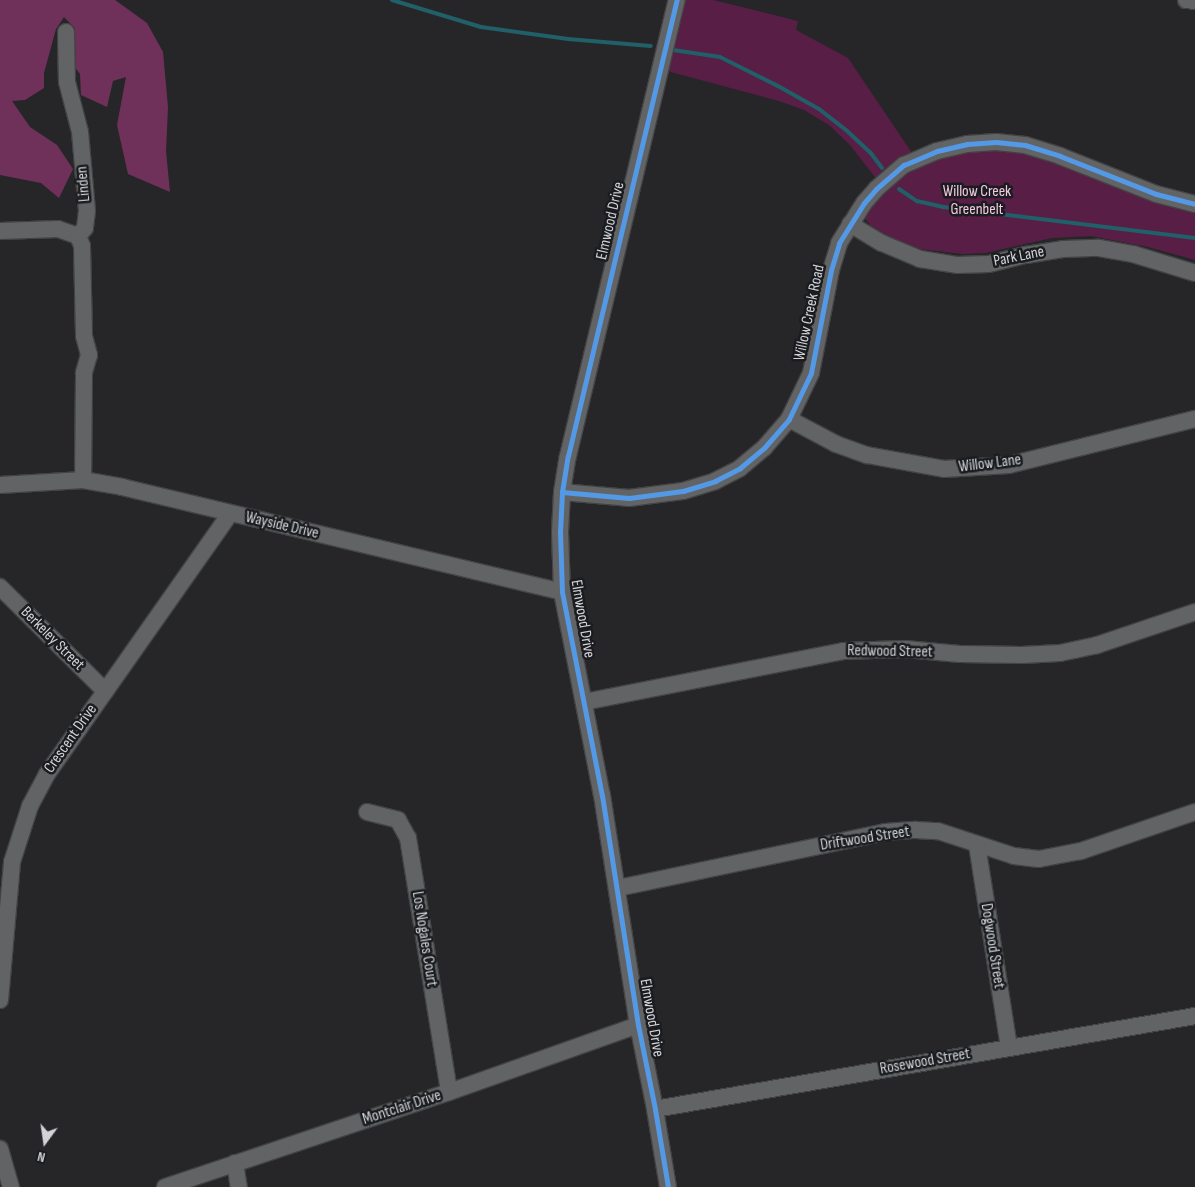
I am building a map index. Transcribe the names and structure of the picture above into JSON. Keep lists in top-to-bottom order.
{
  "streets": {
    "street": [
      "Linden",
      "Elmwood Drive",
      "Park Lane",
      "Willow Creek Road",
      "Willow Lane",
      "Wayside Drive",
      "Berkeley Street",
      "Redwood Street",
      "Crescent Drive",
      "Driftwood Street",
      "Los Nogales Court",
      "Dogwood Street",
      "Rosewood Street",
      "Montclair Drive"
    ]
  },
  "crossings": [
    ["Linden", "Wayside Drive"],
    ["Elmwood Drive", "Willow Creek Road"],
    ["Elmwood Drive", "Wayside Drive"],
    ["Elmwood Drive", "Redwood Street"],
    ["Elmwood Drive", "Driftwood Street"],
    ["Elmwood Drive", "Rosewood Street"],
    ["Elmwood Drive", "Montclair Drive"],
    ["Park Lane", "Willow Creek Road"],
    ["Willow Creek Road", "Willow Lane"],
    ["Wayside Drive", "Crescent Drive"],
    ["Berkeley Street", "Crescent Drive"],
    ["Driftwood Street", "Dogwood Street"],
    ["Los Nogales Court", "Montclair Drive"],
    ["Dogwood Street", "Rosewood Street"]
  ],
  "parks": ["Willow Creek Greenbelt"],
  "north": "bottom"
}
